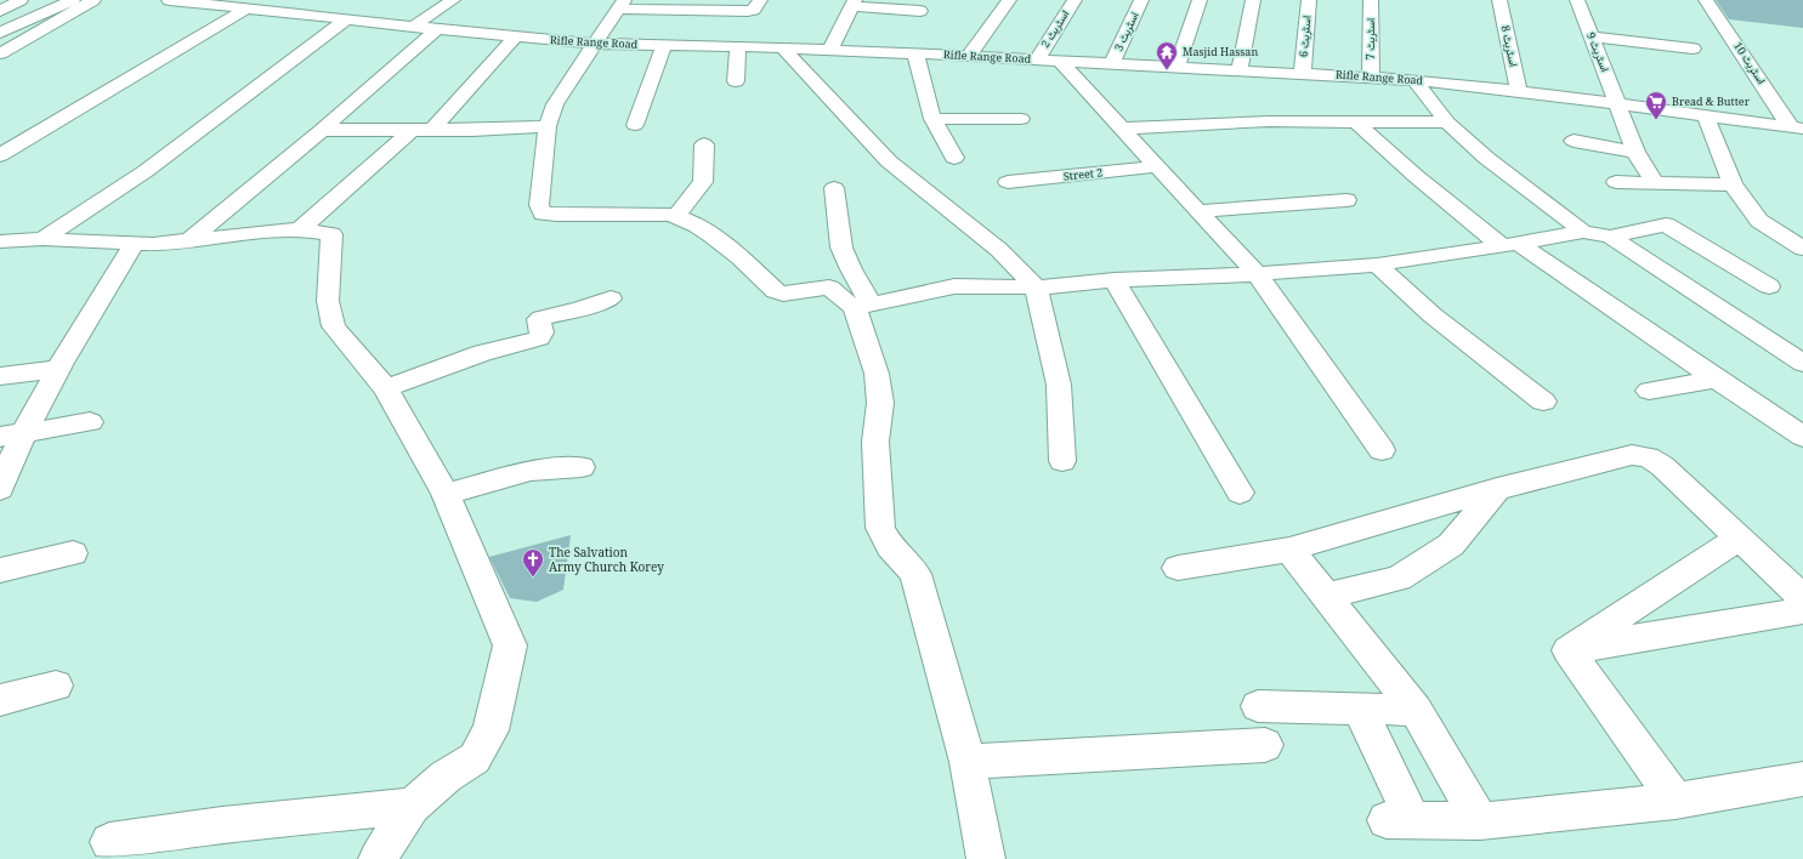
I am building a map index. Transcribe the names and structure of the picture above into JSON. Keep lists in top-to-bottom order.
{
  "streets": {
    "street": [
      "اسٹریٹ 2",
      "اسٹریٹ 3",
      "اسٹریٹ 6",
      "اسٹریٹ 7",
      "Rifle Range Road",
      "اسٹریٹ 8",
      "اسٹریٹ 9",
      "اسٹریٹ 10",
      "Street 2"
    ]
  },
  "crossings": [
    ["اسٹریٹ 2", "Rifle Range Road"],
    ["اسٹریٹ 3", "Rifle Range Road"],
    ["اسٹریٹ 6", "Rifle Range Road"],
    ["اسٹریٹ 7", "Rifle Range Road"],
    ["Rifle Range Road", "اسٹریٹ 8"],
    ["Rifle Range Road", "اسٹریٹ 9"],
    ["Rifle Range Road", "اسٹریٹ 10"]
  ],
  "places": {
    "temple": ["Masjid Hassan"],
    "supermarket": ["Bread & Butter"],
    "church": ["The Salvation Army Church Korey"]
  }
}
